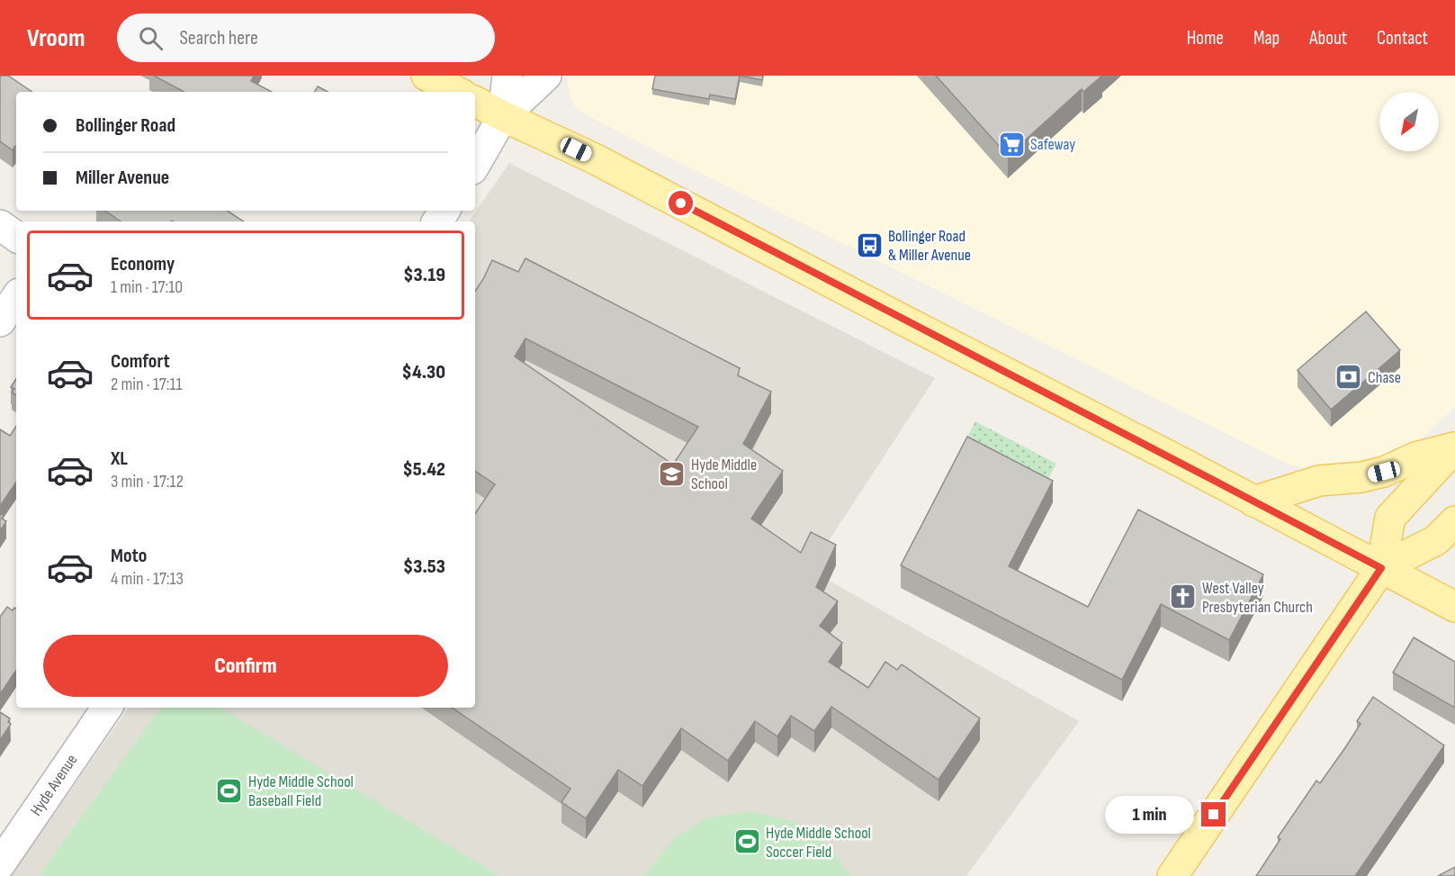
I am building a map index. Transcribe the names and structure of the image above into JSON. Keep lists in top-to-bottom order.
{
  "streets": {
    "street": ["Hyde Avenue"]
  },
  "places": {
    "supermarket": ["Safeway"],
    "bus stop": ["Bollinger Road & Miller Avenue"],
    "bank": ["Chase"],
    "school or university": ["Hyde Middle School"],
    "church": ["West Valley Presbyterian Church"],
    "sports": ["Hyde Middle School Baseball Field", "Hyde Middle School Soccer Field"]
  },
  "north": "bottom left",
  "page": {
    "header": "Vroom",
    "search": "Search here",
    "nav": [
      "Home",
      "Map",
      "About",
      "Contact"
    ],
    "banner": ["Bollinger Road", "Miller Avenue"],
    "list": [
      {
        "name": "Economy",
        "note": "1 min · 17:10",
        "value": "$3.19"
      },
      {
        "name": "Comfort",
        "note": "2 min · 17:11",
        "value": "$4.30"
      },
      {
        "name": "XL",
        "note": "3 min · 17:12",
        "value": "$5.42"
      },
      {
        "name": "Moto",
        "note": "4 min · 17:13",
        "value": "$3.53"
      }
    ],
    "buttons": "Confirm",
    "bubble": "1 min"
  }
}
